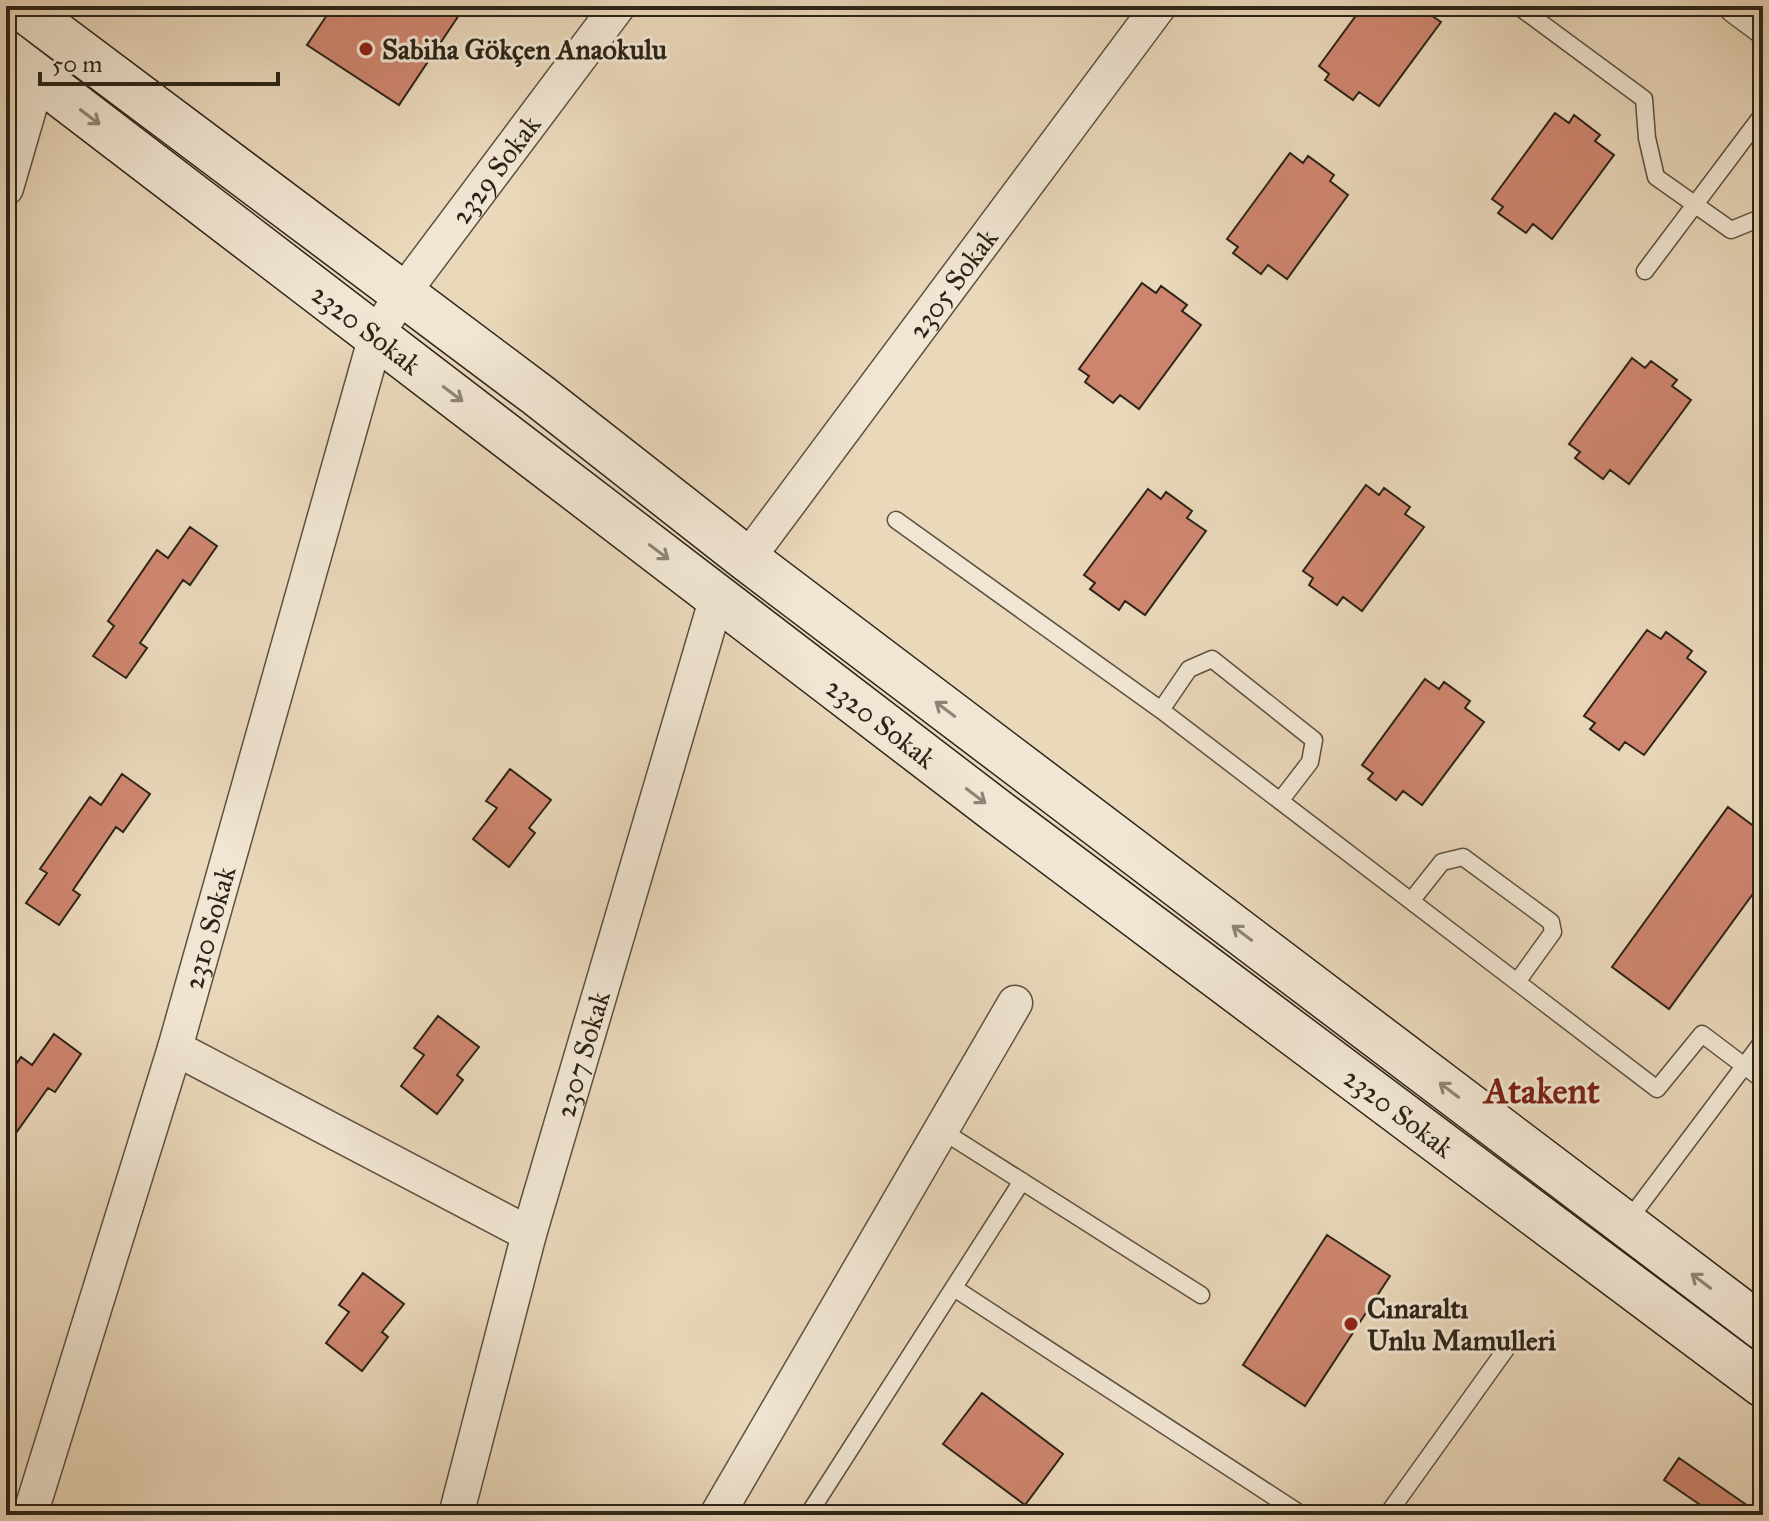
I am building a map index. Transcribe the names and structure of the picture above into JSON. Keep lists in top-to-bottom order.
{
  "streets": {
    "street": [
      "2329 Sokak",
      "2305 Sokak",
      "2320 Sokak",
      "2310 Sokak",
      "2307 Sokak"
    ]
  },
  "crossings": [
    ["2329 Sokak", "2320 Sokak"],
    ["2329 Sokak", "2310 Sokak"],
    ["2305 Sokak", "2320 Sokak"],
    ["2320 Sokak", "2310 Sokak"],
    ["2320 Sokak", "2307 Sokak"]
  ],
  "districts": ["Atakent"],
  "places": ["Sabiha Gökçen Anaokulu", "Cınaraltı Unlu Mamulleri"],
  "scale_bar": "50 m"
}
